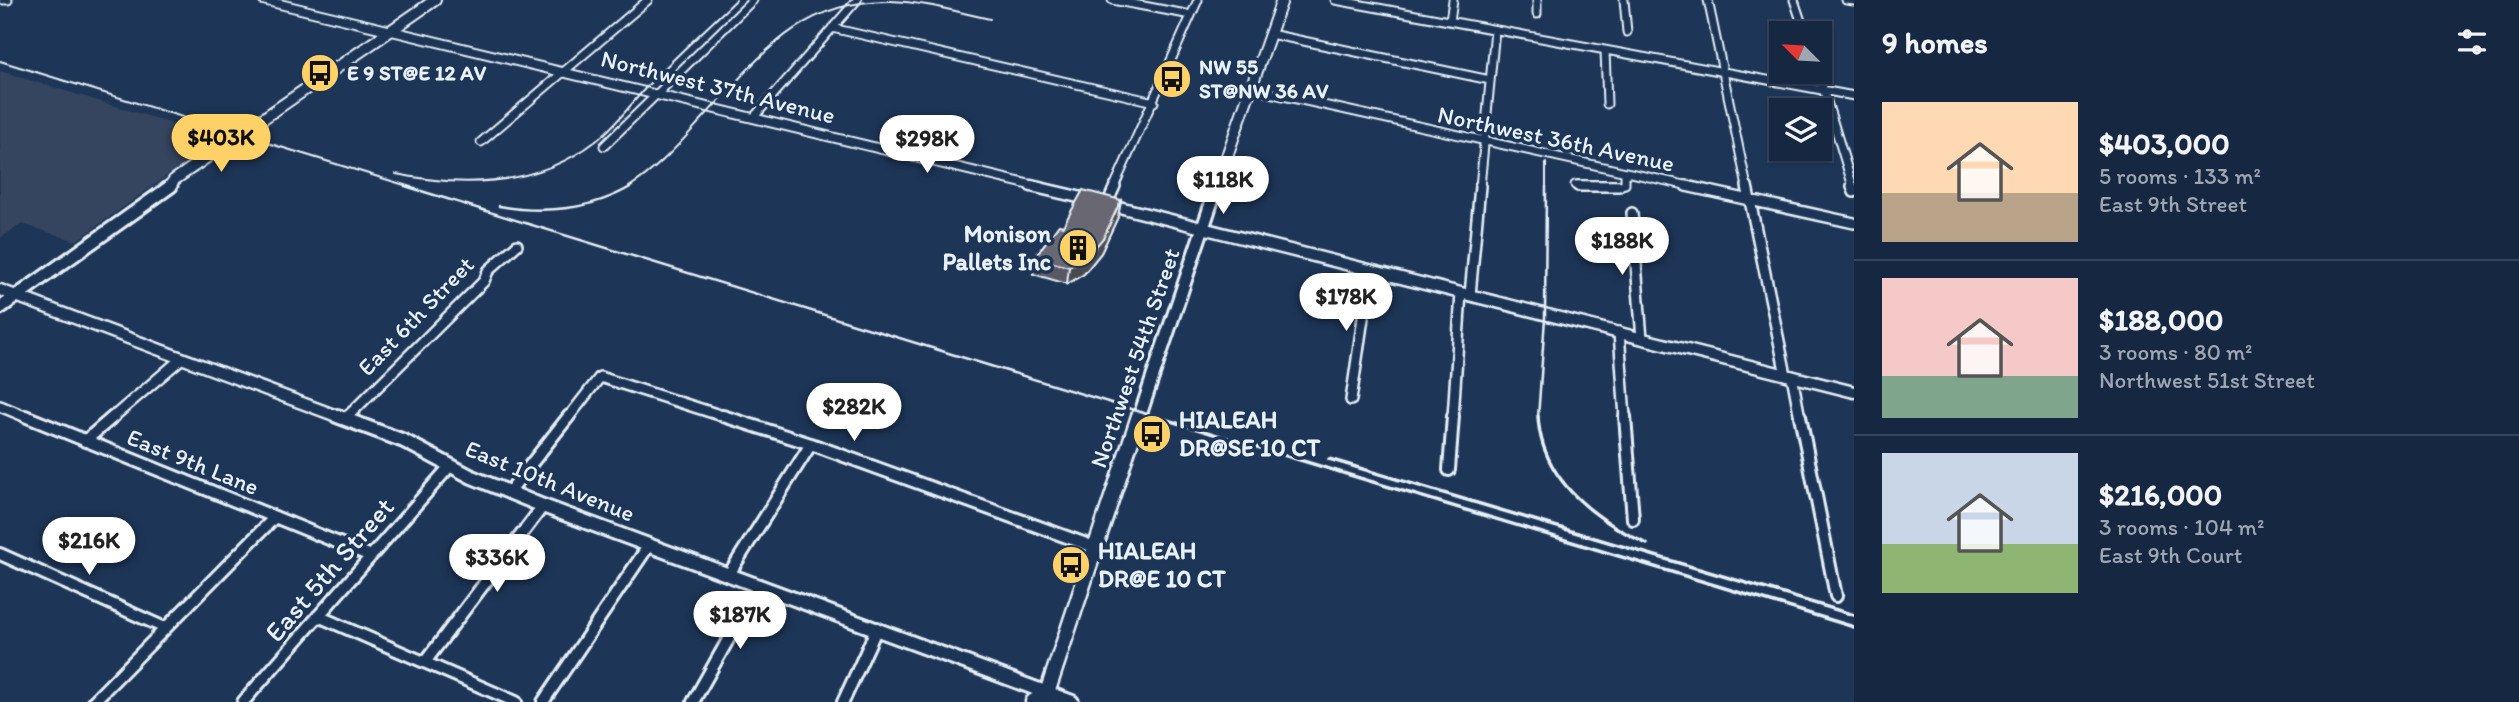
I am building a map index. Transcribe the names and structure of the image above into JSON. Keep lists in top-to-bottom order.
{
  "streets": {
    "main road": ["Northwest 54th Street"],
    "street": [
      "Northwest 37th Avenue",
      "Northwest 36th Avenue",
      "East 6th Street",
      "East 9th Lane",
      "East 10th Avenue",
      "East 5th Street"
    ]
  },
  "crossings": [
    ["Northwest 37th Avenue", "Northwest 54th Street"],
    ["Northwest 36th Avenue", "Northwest 54th Street"],
    ["East 6th Street", "East 10th Avenue"],
    ["Northwest 54th Street", "East 10th Avenue"],
    ["East 9th Lane", "East 5th Street"],
    ["East 10th Avenue", "East 5th Street"]
  ],
  "places": {
    "bus stop": [
      "E 9 ST@E 12 AV",
      "NW 55 ST@NW 36 AV",
      "HIALEAH DR@SE 10 CT",
      "HIALEAH DR@E 10 CT"
    ],
    "building": ["Monison Pallets Inc"]
  },
  "north": "top left",
  "page": {
    "heading": "9 homes",
    "list": [
      {
        "name": "$403,000",
        "note": "5 rooms · 133 m² · East 9th Street"
      },
      {
        "name": "$188,000",
        "note": "3 rooms · 80 m² · Northwest 51st Street"
      },
      {
        "name": "$216,000",
        "note": "3 rooms · 104 m² · East 9th Court"
      }
    ],
    "price": [
      "$403K",
      "$298K",
      "$118K",
      "$188K",
      "$178K",
      "$282K",
      "$216K",
      "$336K",
      "$187K"
    ]
  }
}
